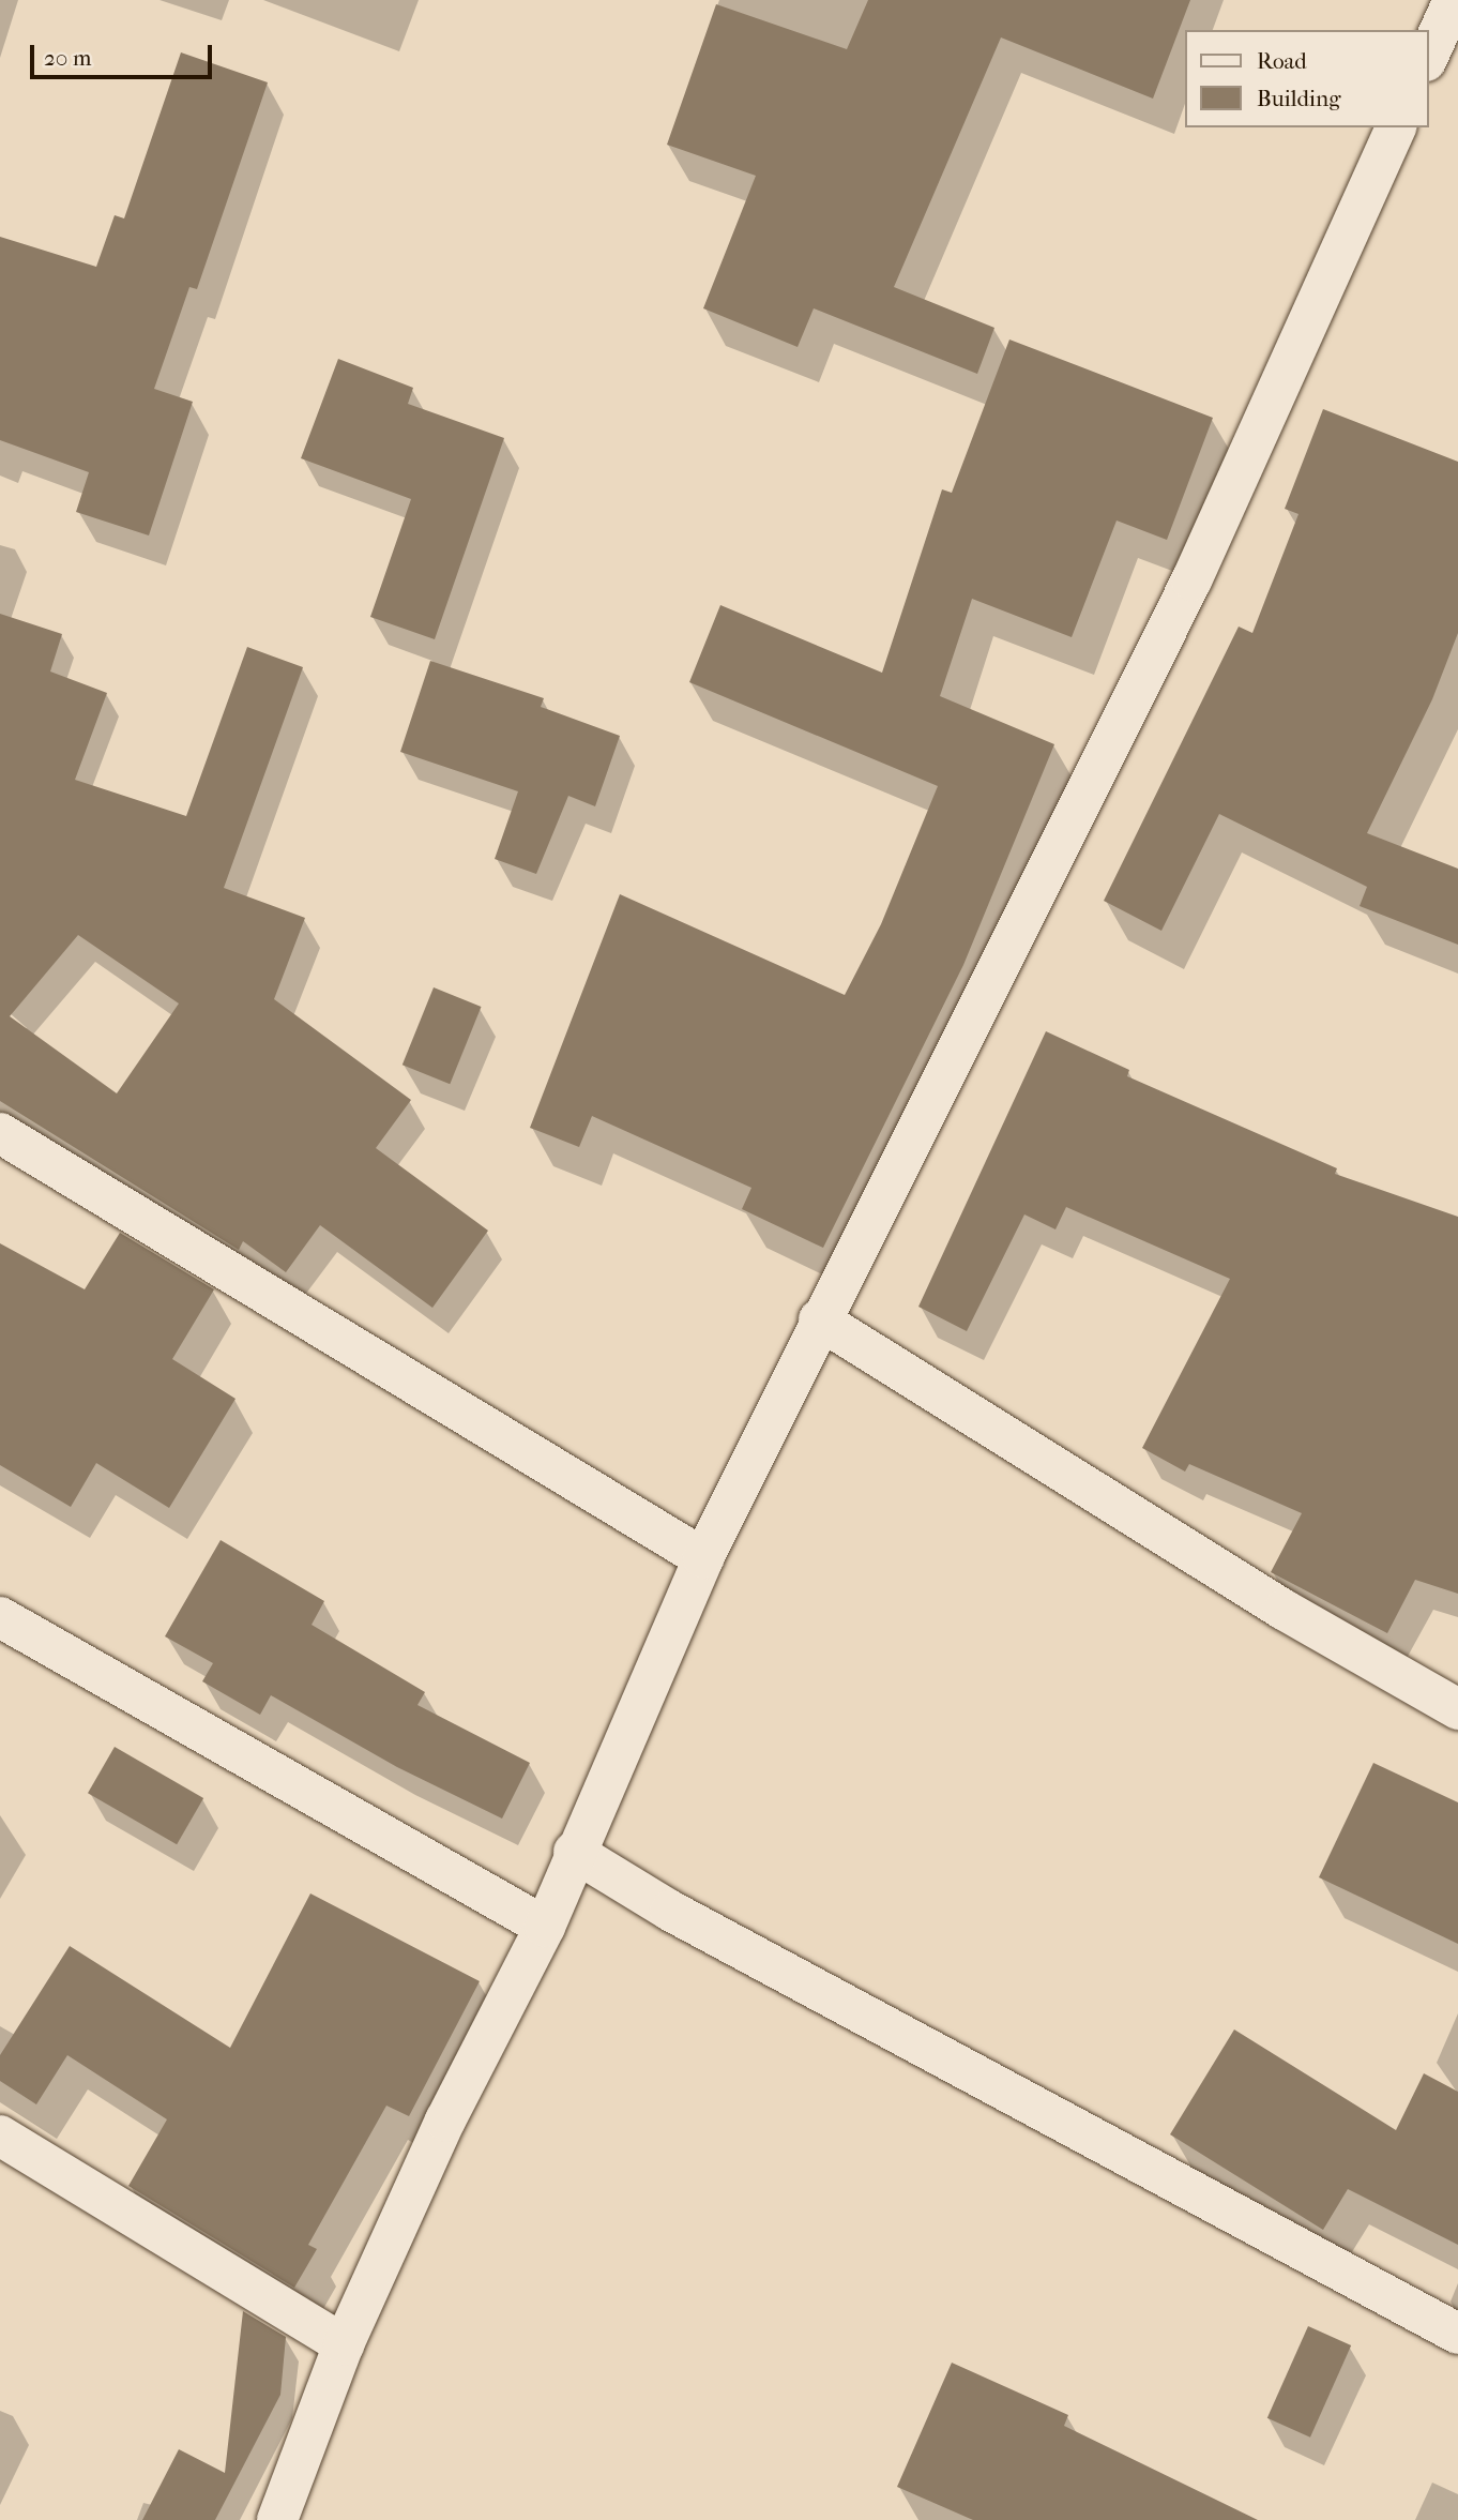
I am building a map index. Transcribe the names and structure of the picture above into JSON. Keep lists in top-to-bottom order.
{
  "legend": ["Road", "Building"],
  "scale_bar": "20 m"
}
